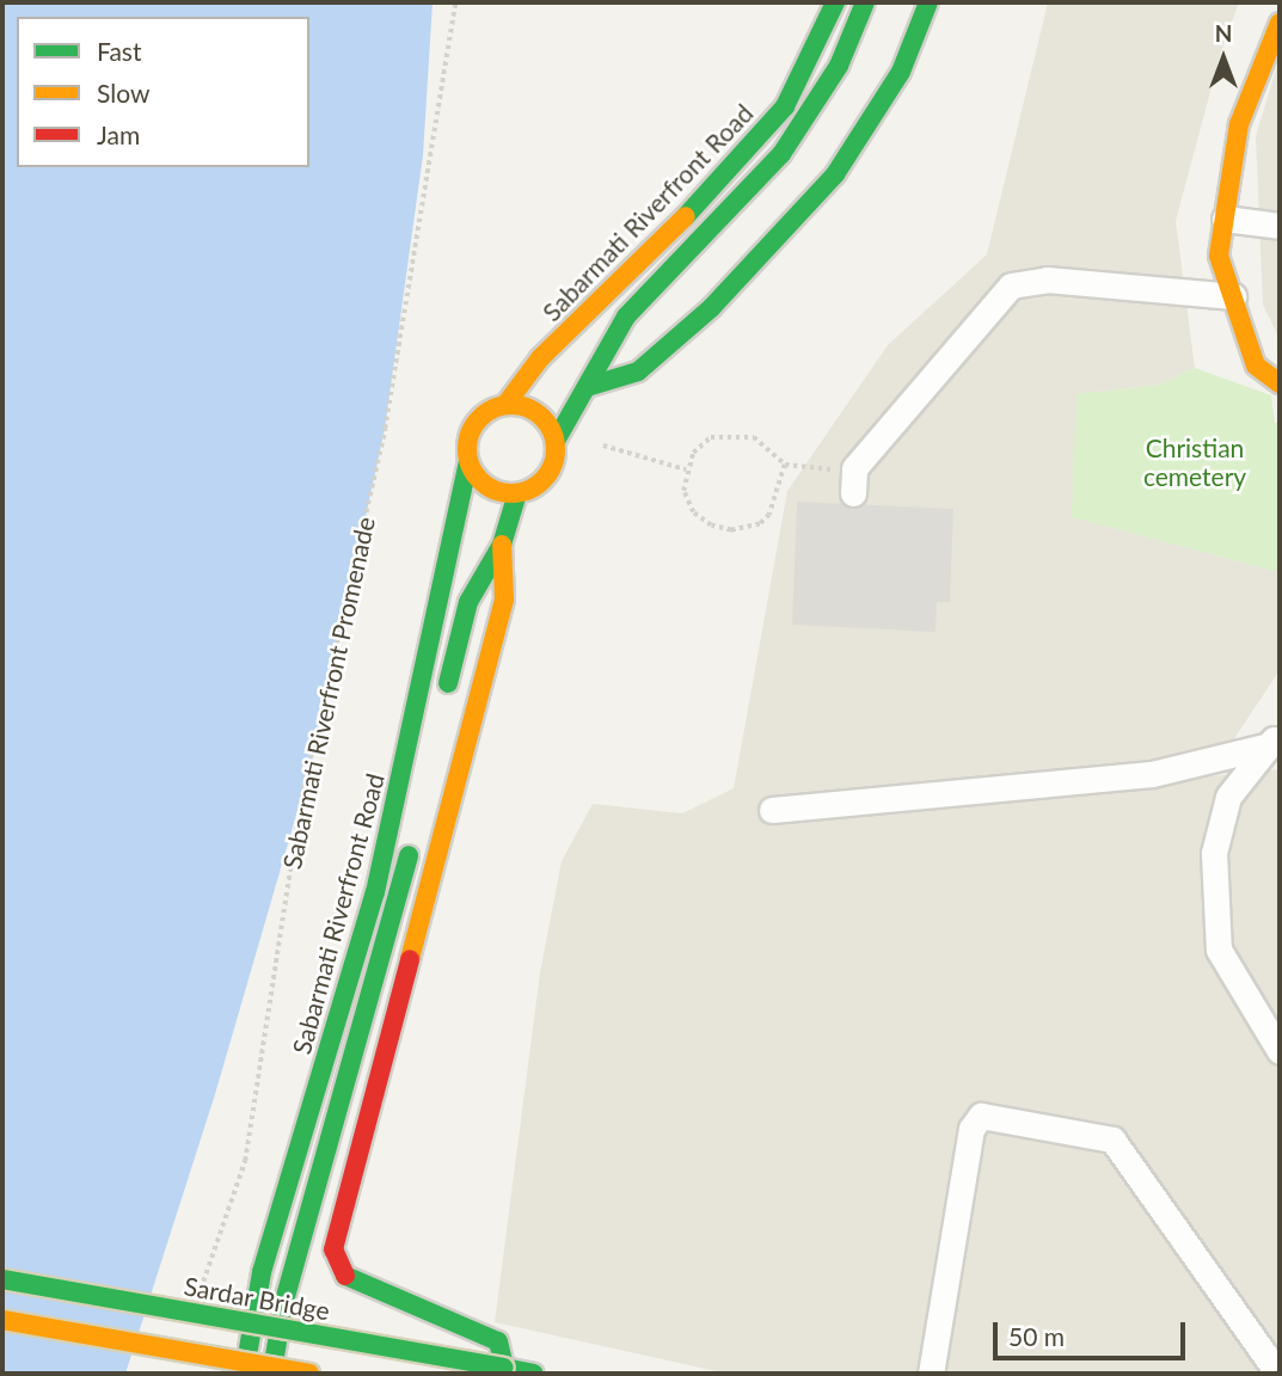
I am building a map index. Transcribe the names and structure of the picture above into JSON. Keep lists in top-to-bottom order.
{
  "streets": {
    "main road": ["Sabarmati Riverfront Road", "Sardar Bridge"],
    "path": ["Sabarmati Riverfront Promenade"]
  },
  "parks": ["Christian cemetery"],
  "legend": ["Fast", "Slow", "Jam"],
  "scale_bar": "50 m",
  "north": "top"
}
